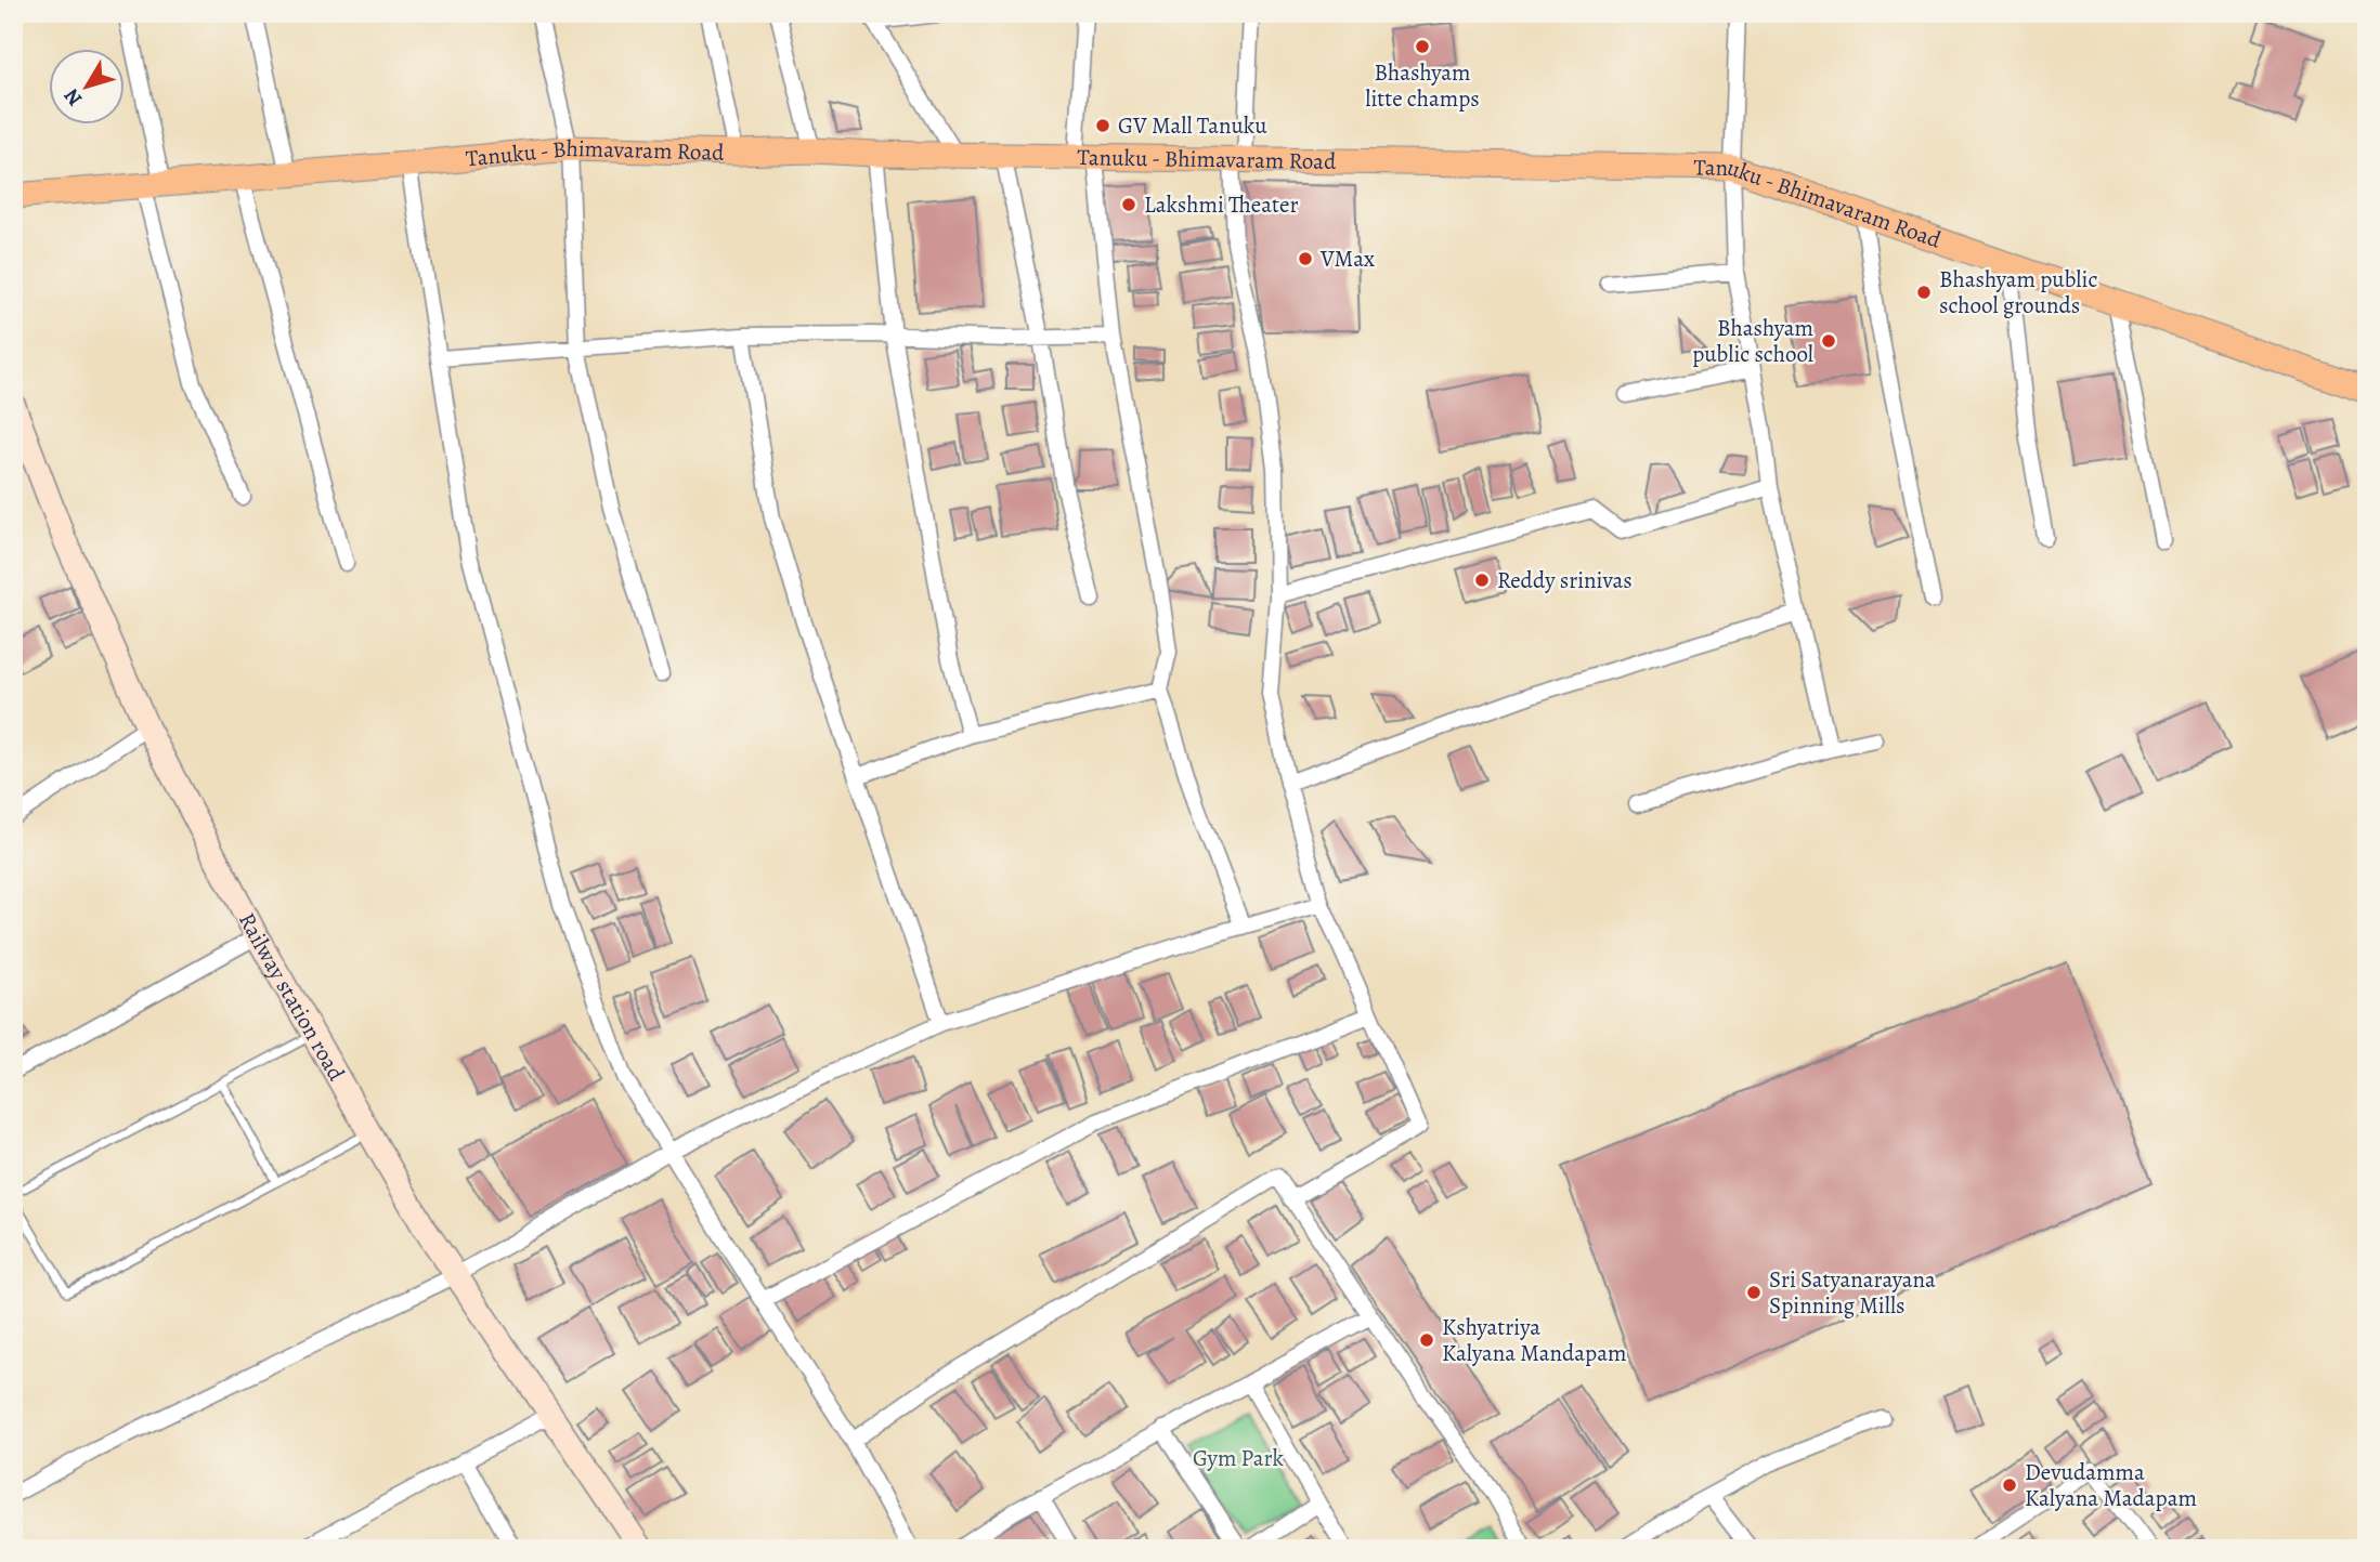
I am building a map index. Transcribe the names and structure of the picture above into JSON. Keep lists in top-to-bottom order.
{
  "streets": {
    "main road": ["Tanuku - Bhimavaram Road"],
    "street": ["Railway station road"]
  },
  "parks": ["Gym Park"],
  "places": [
    "Bhashyam litte champs",
    "GV Mall Tanuku",
    "Lakshmi Theater",
    "VMax",
    "Bhashyam public school grounds",
    "Bhashyam public school",
    "Reddy srinivas",
    "Sri Satyanarayana Spinning Mills",
    "Kshyatriya Kalyana Mandapam",
    "Devudamma Kalyana Madapam"
  ],
  "north": "bottom left"
}
